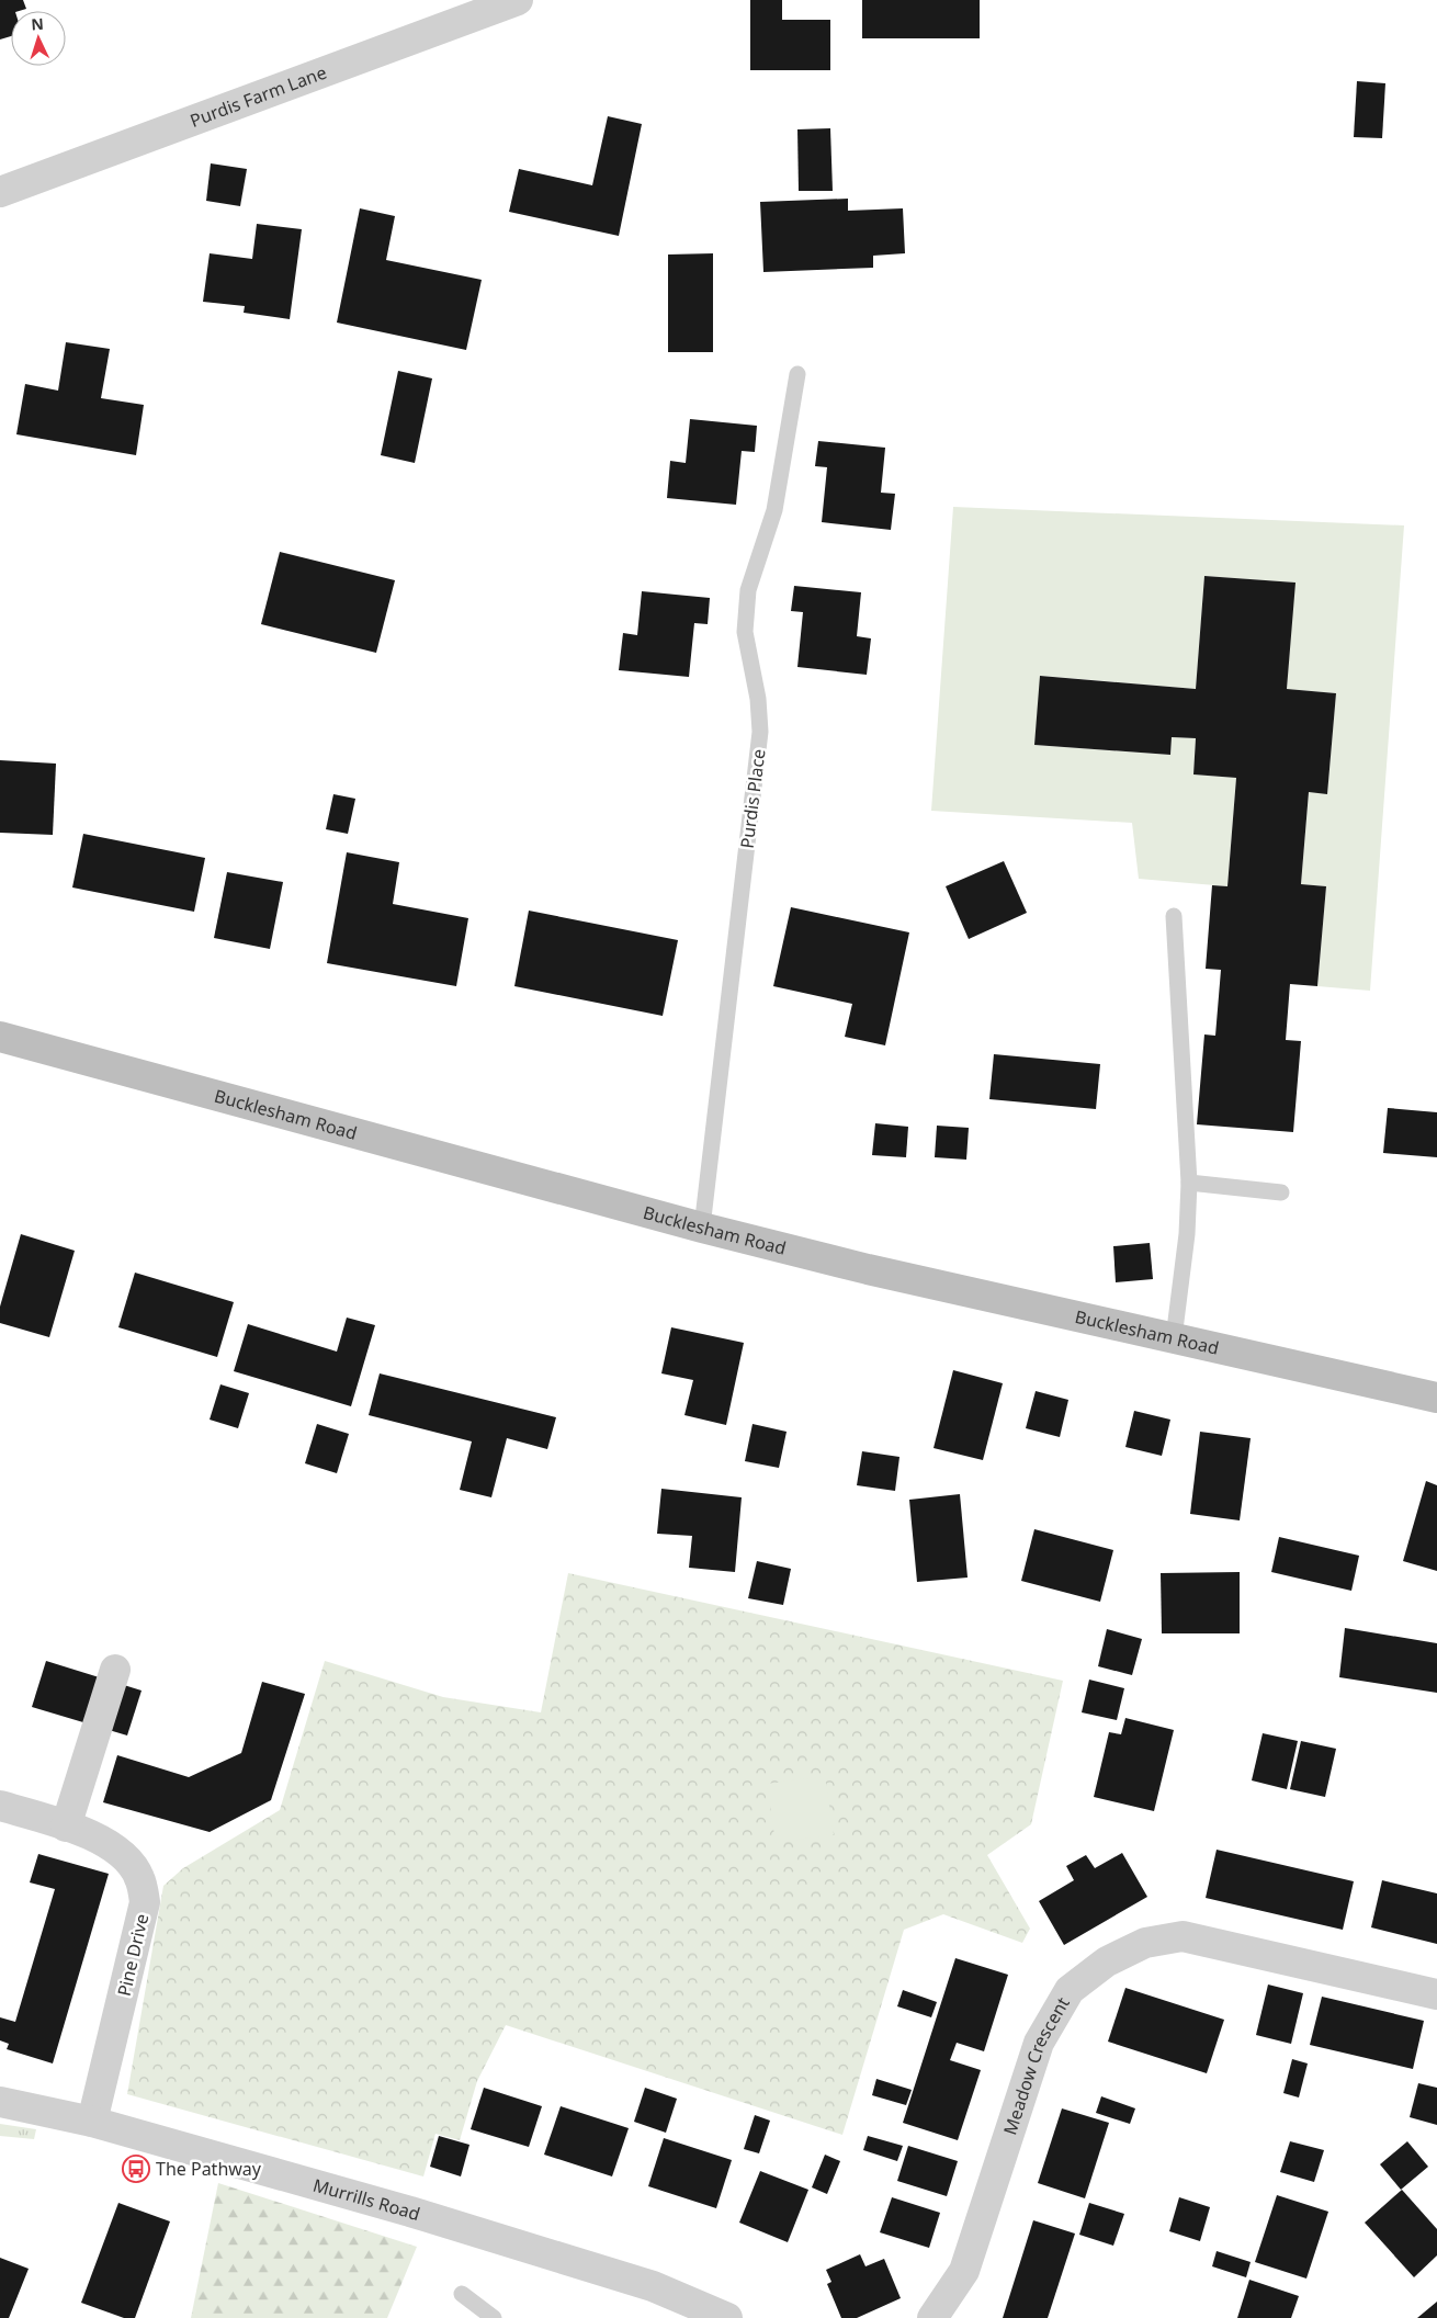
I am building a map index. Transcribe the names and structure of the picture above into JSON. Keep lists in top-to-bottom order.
{
  "streets": {
    "street": [
      "Purdis Farm Lane",
      "Bucklesham Road",
      "Pine Drive",
      "Meadow Crescent",
      "Murrills Road"
    ],
    "lane": ["Purdis Place"]
  },
  "crossings": [
    ["Purdis Place", "Bucklesham Road"],
    ["Pine Drive", "Murrills Road"]
  ],
  "places": {
    "bus stop": ["The Pathway"]
  },
  "north": "top"
}
